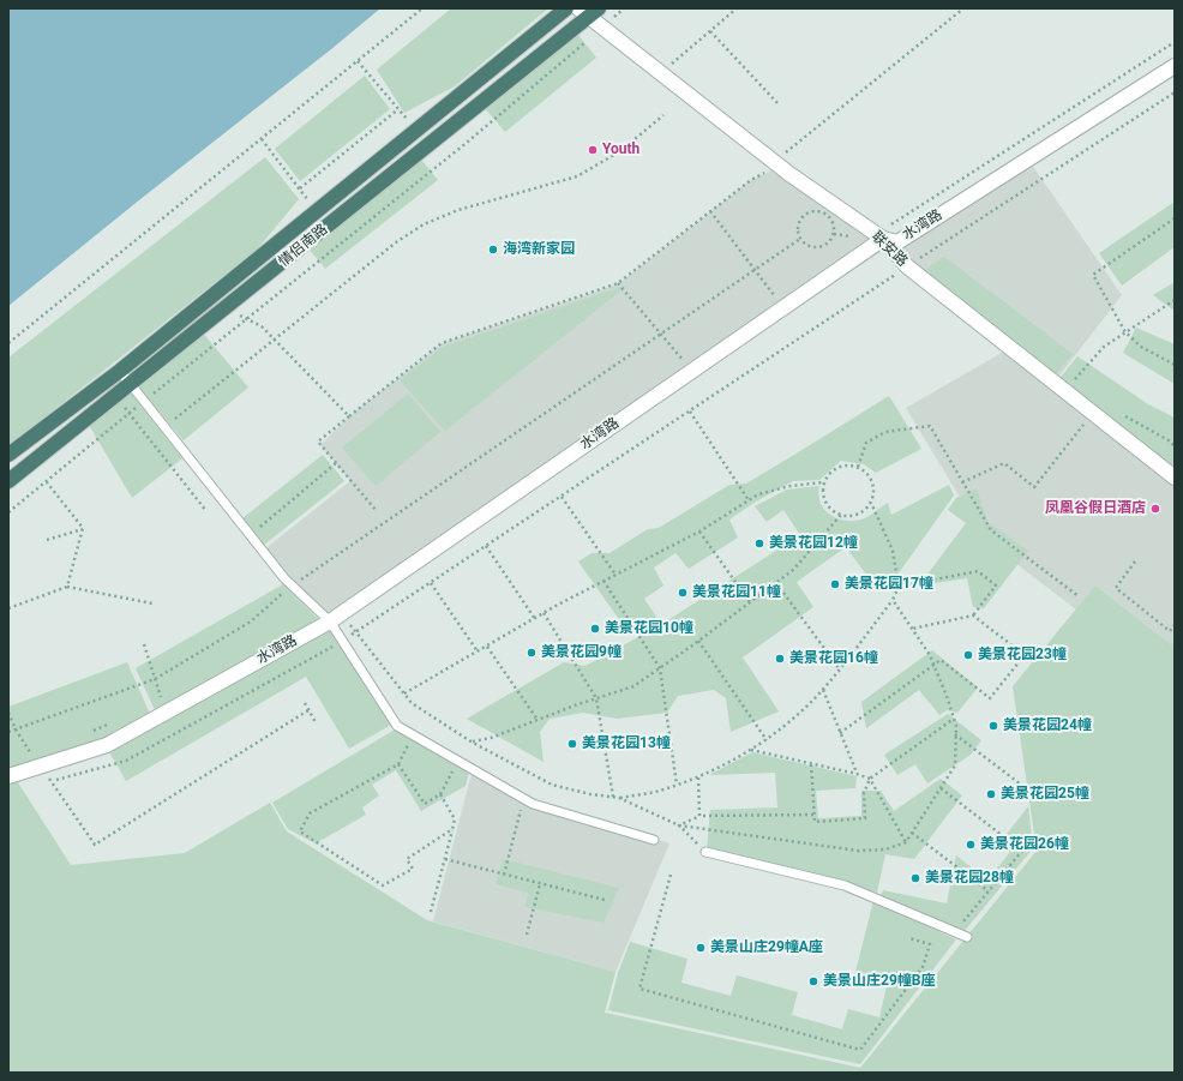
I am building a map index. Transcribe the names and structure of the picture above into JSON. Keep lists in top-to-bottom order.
{
  "streets": {
    "highway": ["情侣南路"],
    "street": ["水湾路", "联安路"]
  },
  "crossings": [
    ["水湾路", "联安路"],
    ["情侣南路", "联安路"]
  ],
  "places": [
    "Youth",
    "海湾新家园",
    "凤凰谷假日酒店",
    "美景花园12幢",
    "美景花园17幢",
    "美景花园11幢",
    "美景花园10幢",
    "美景花园9幢",
    "美景花园23幢",
    "美景花园16幢",
    "美景花园24幢",
    "美景花园13幢",
    "美景花园25幢",
    "美景花园26幢",
    "美景花园28幢",
    "美景山庄29幢A座",
    "美景山庄29幢B座"
  ]
}
